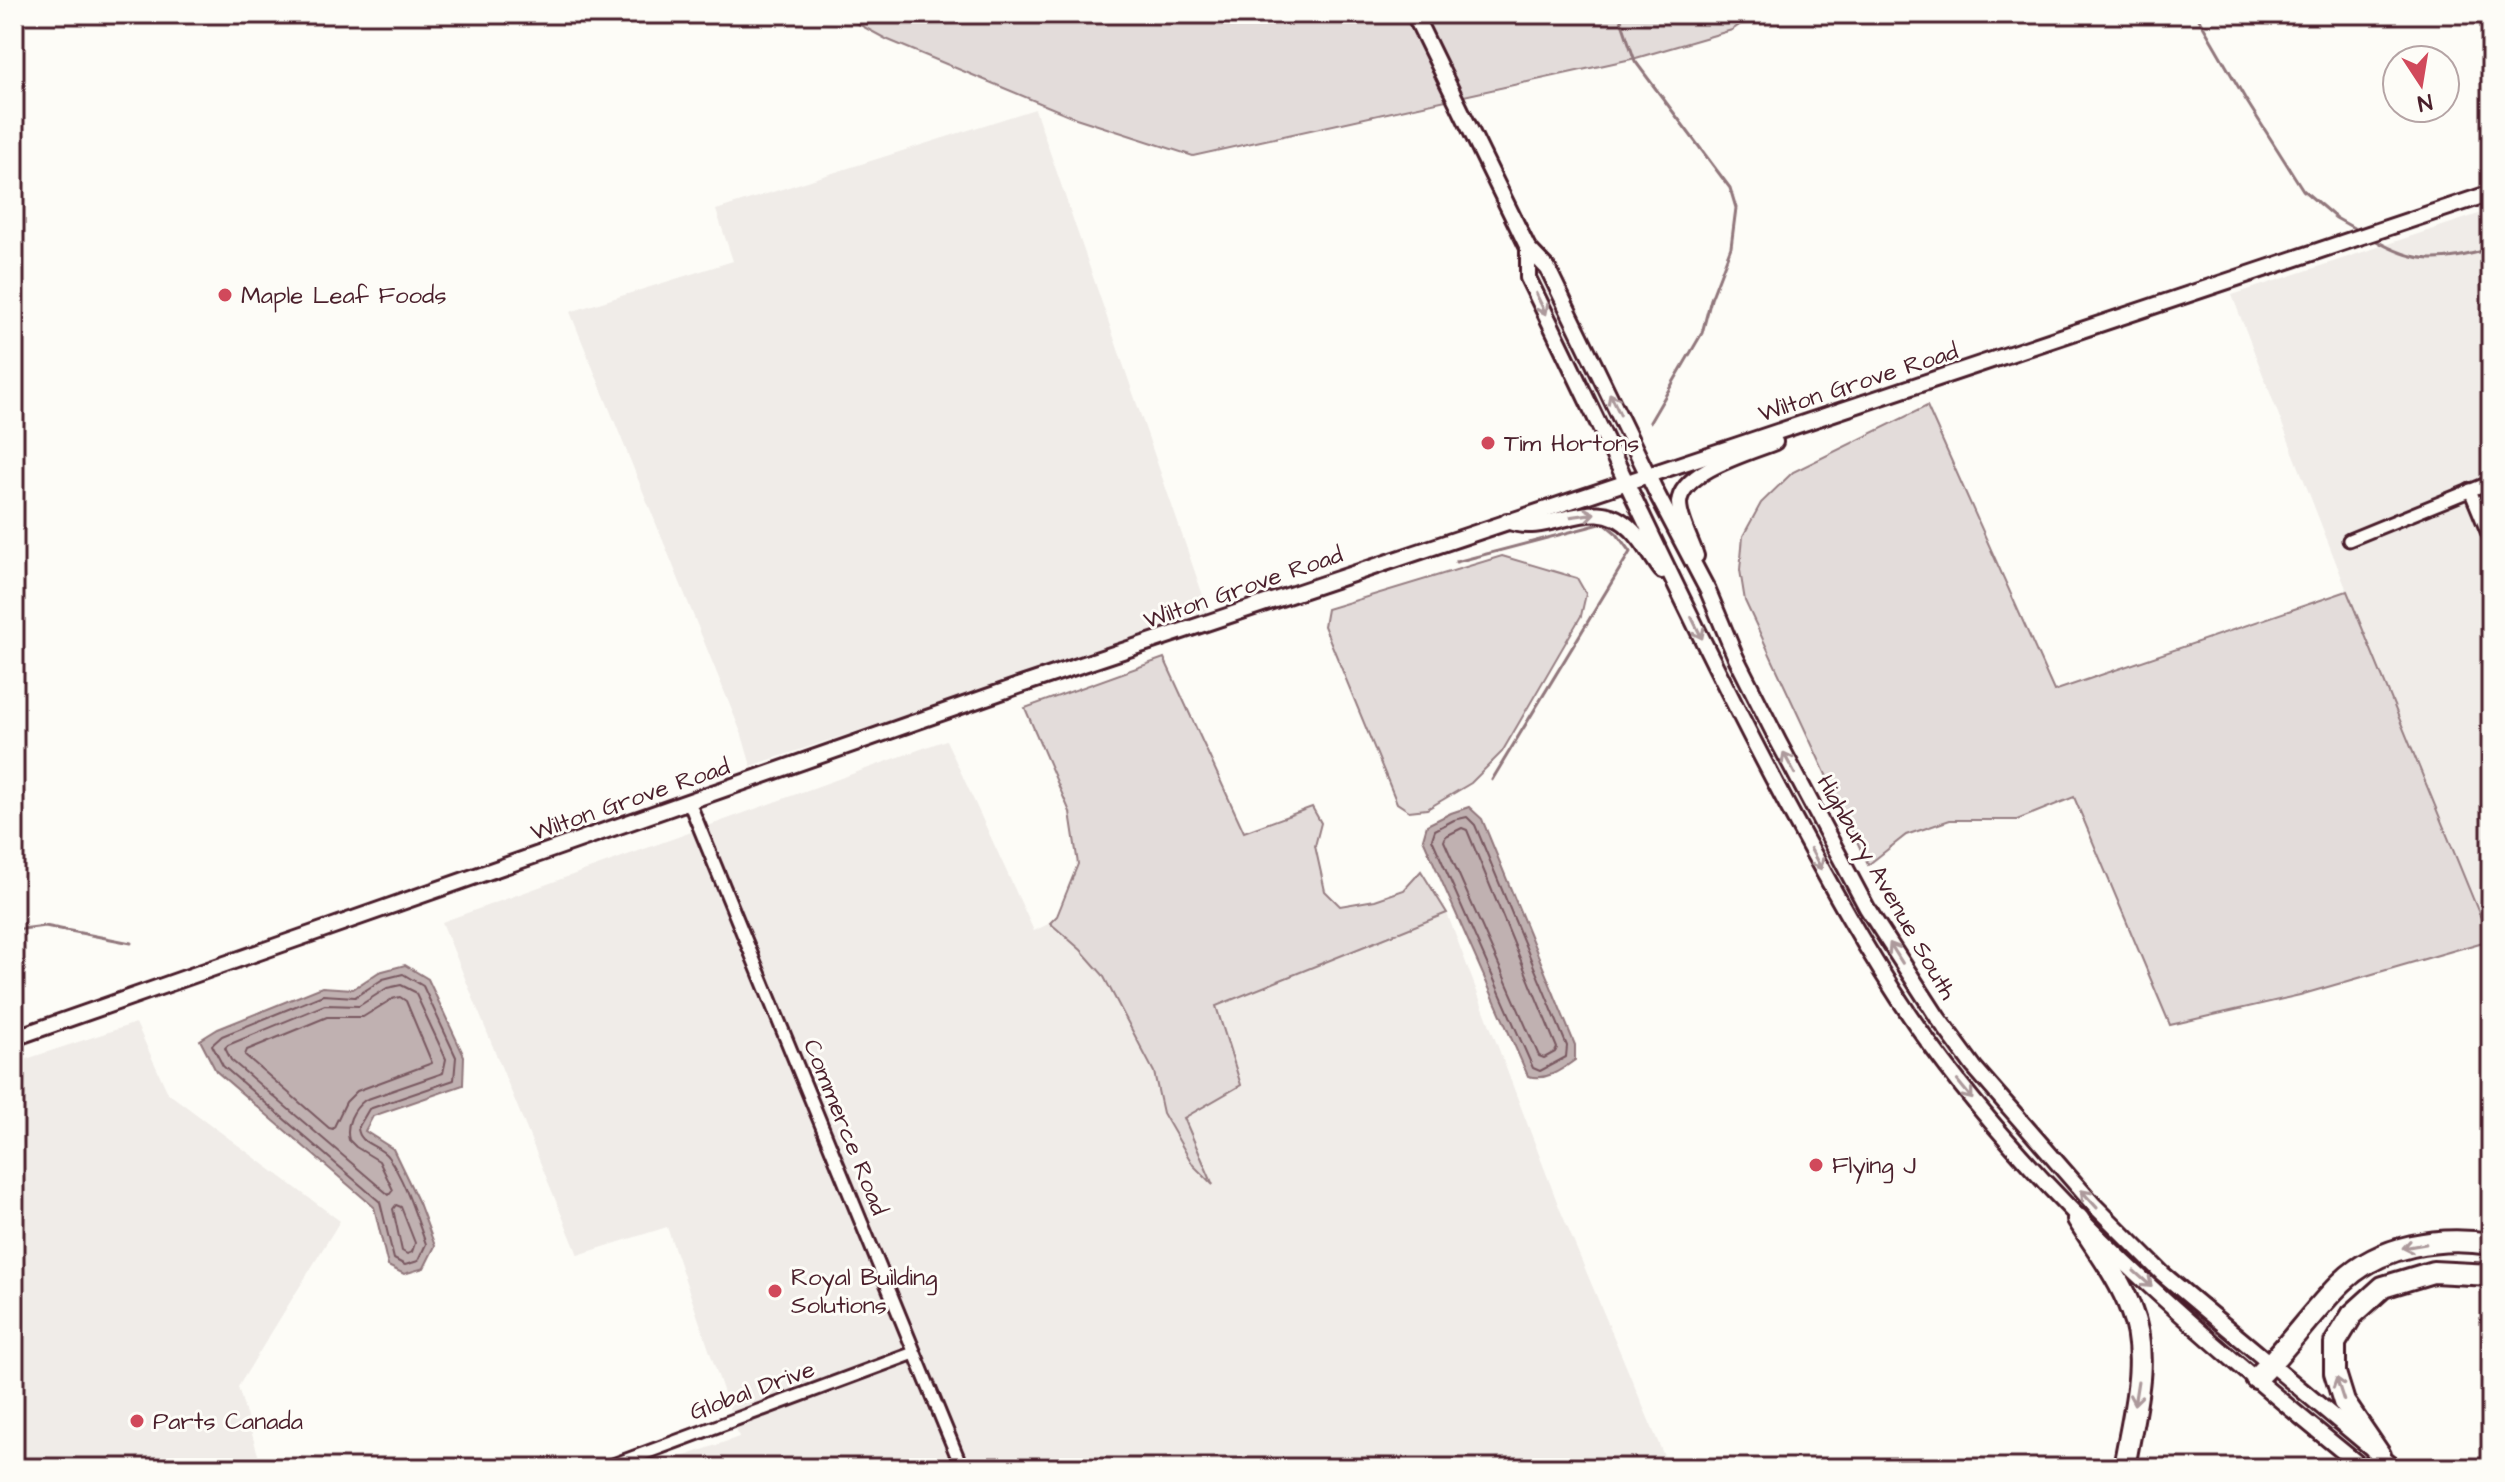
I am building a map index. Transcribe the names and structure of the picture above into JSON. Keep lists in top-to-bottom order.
{
  "streets": {
    "main road": ["Wilton Grove Road", "Highbury Avenue South"],
    "street": ["Commerce Road", "Global Drive"]
  },
  "crossings": [
    ["Wilton Grove Road", "Highbury Avenue South"],
    ["Wilton Grove Road", "Commerce Road"],
    ["Commerce Road", "Global Drive"]
  ],
  "places": [
    "Maple Leaf Foods",
    "Tim Hortons",
    "Flying J",
    "Royal Building Solutions",
    "Parts Canada"
  ],
  "north": "bottom"
}
